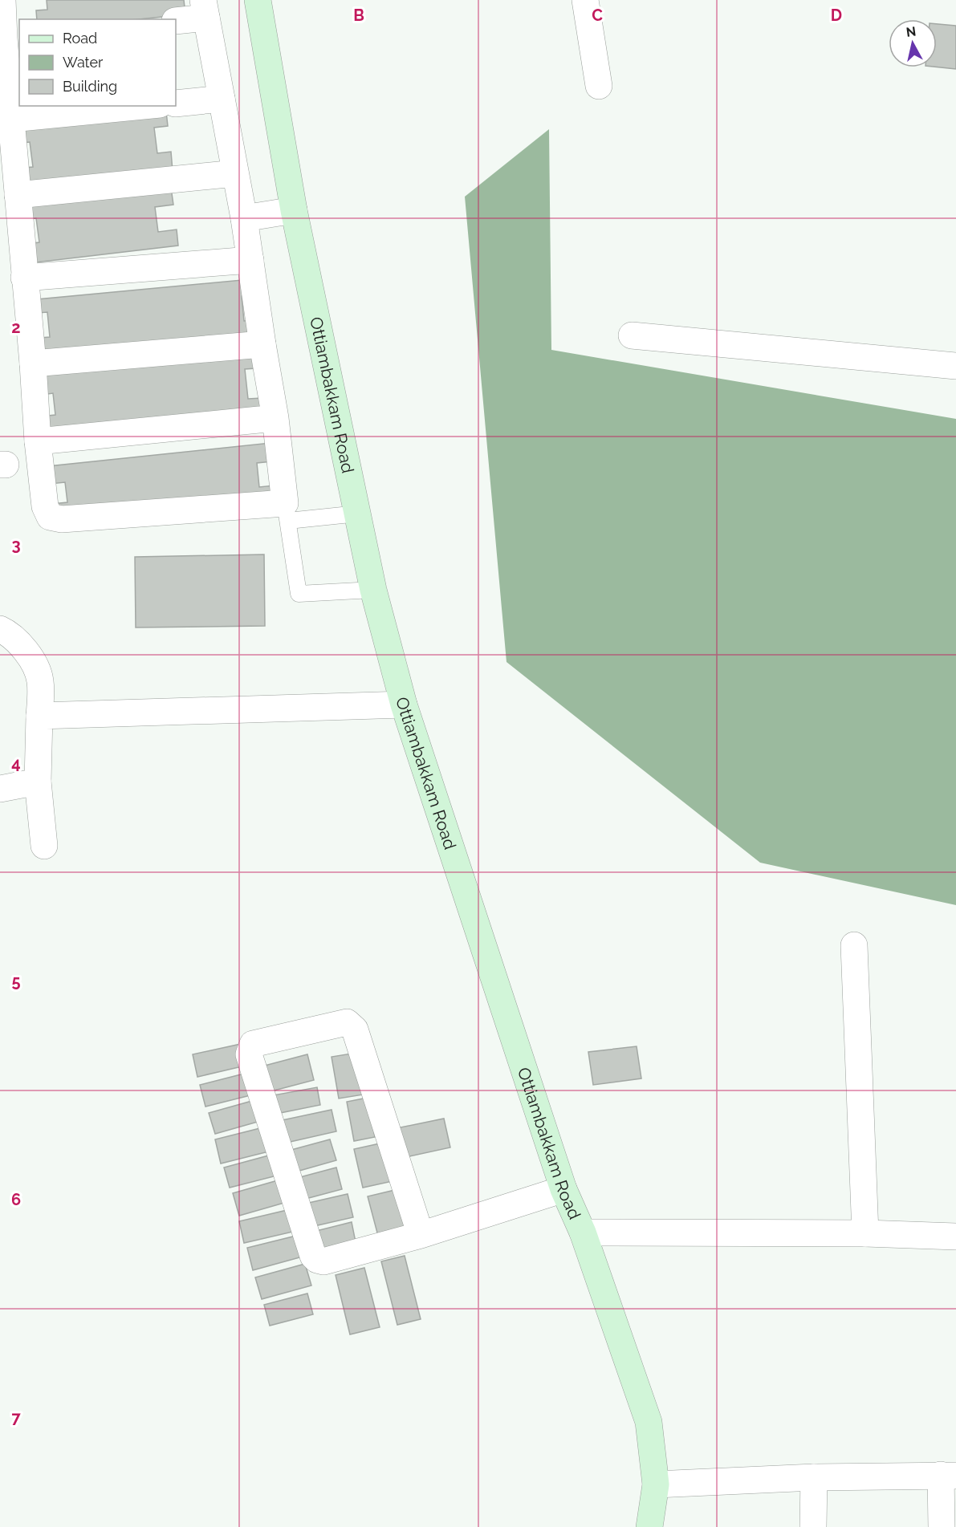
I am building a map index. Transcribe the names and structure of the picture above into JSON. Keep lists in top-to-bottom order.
{
  "streets": {
    "street": ["Ottiambakkam Road"]
  },
  "legend": ["Road", "Water", "Building"],
  "north": "top",
  "grid": {
    "columns": ["B", "C", "D"],
    "rows": [
      "2",
      "3",
      "4",
      "5",
      "6",
      "7"
    ]
  }
}
